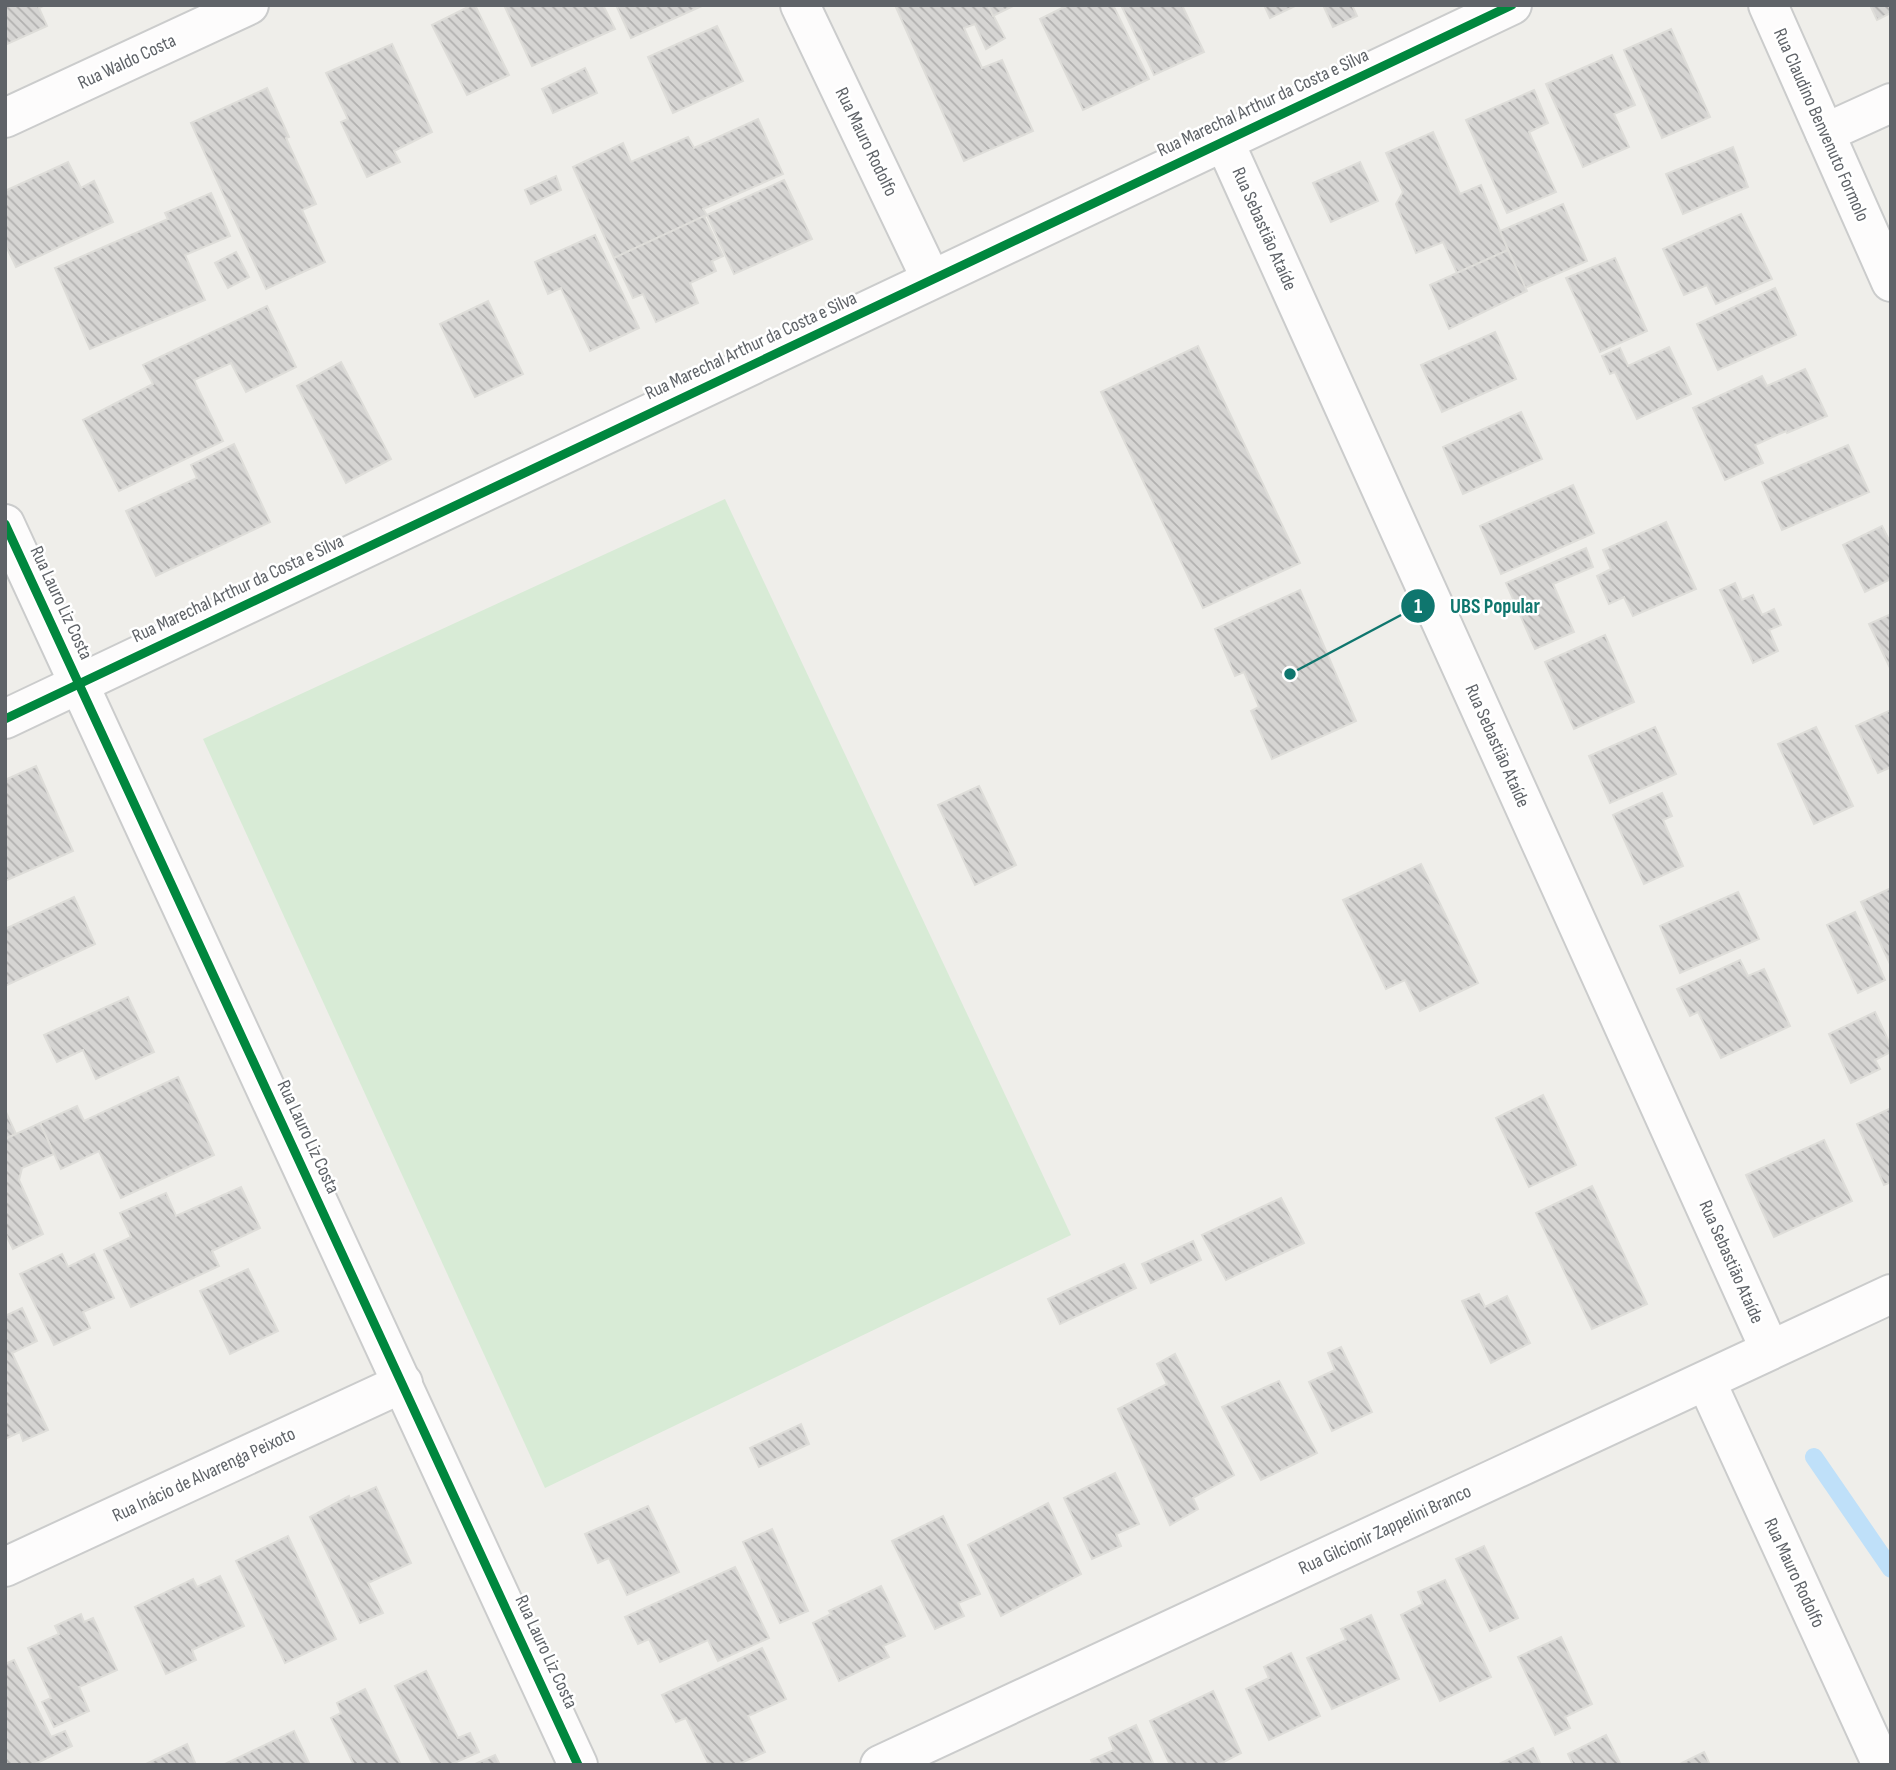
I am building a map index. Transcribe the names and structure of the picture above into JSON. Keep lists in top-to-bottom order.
{
  "streets": {
    "street": [
      "Rua Waldo Costa",
      "Rua Marechal Arthur da Costa e Silva",
      "Rua Claudino Benvenuto Formolo",
      "Rua Mauro Rodolfo",
      "Rua Sebastião Ataíde",
      "Rua Lauro Liz Costa",
      "Rua Inácio de Alvarenga Peixoto",
      "Rua Gilcionir Zappelini Branco"
    ]
  },
  "crossings": [
    ["Rua Marechal Arthur da Costa e Silva", "Rua Mauro Rodolfo"],
    ["Rua Marechal Arthur da Costa e Silva", "Rua Sebastião Ataíde"],
    ["Rua Marechal Arthur da Costa e Silva", "Rua Lauro Liz Costa"],
    ["Rua Mauro Rodolfo", "Rua Gilcionir Zappelini Branco"],
    ["Rua Sebastião Ataíde", "Rua Gilcionir Zappelini Branco"],
    ["Rua Lauro Liz Costa", "Rua Inácio de Alvarenga Peixoto"]
  ],
  "places": ["UBS Popular"]
}
